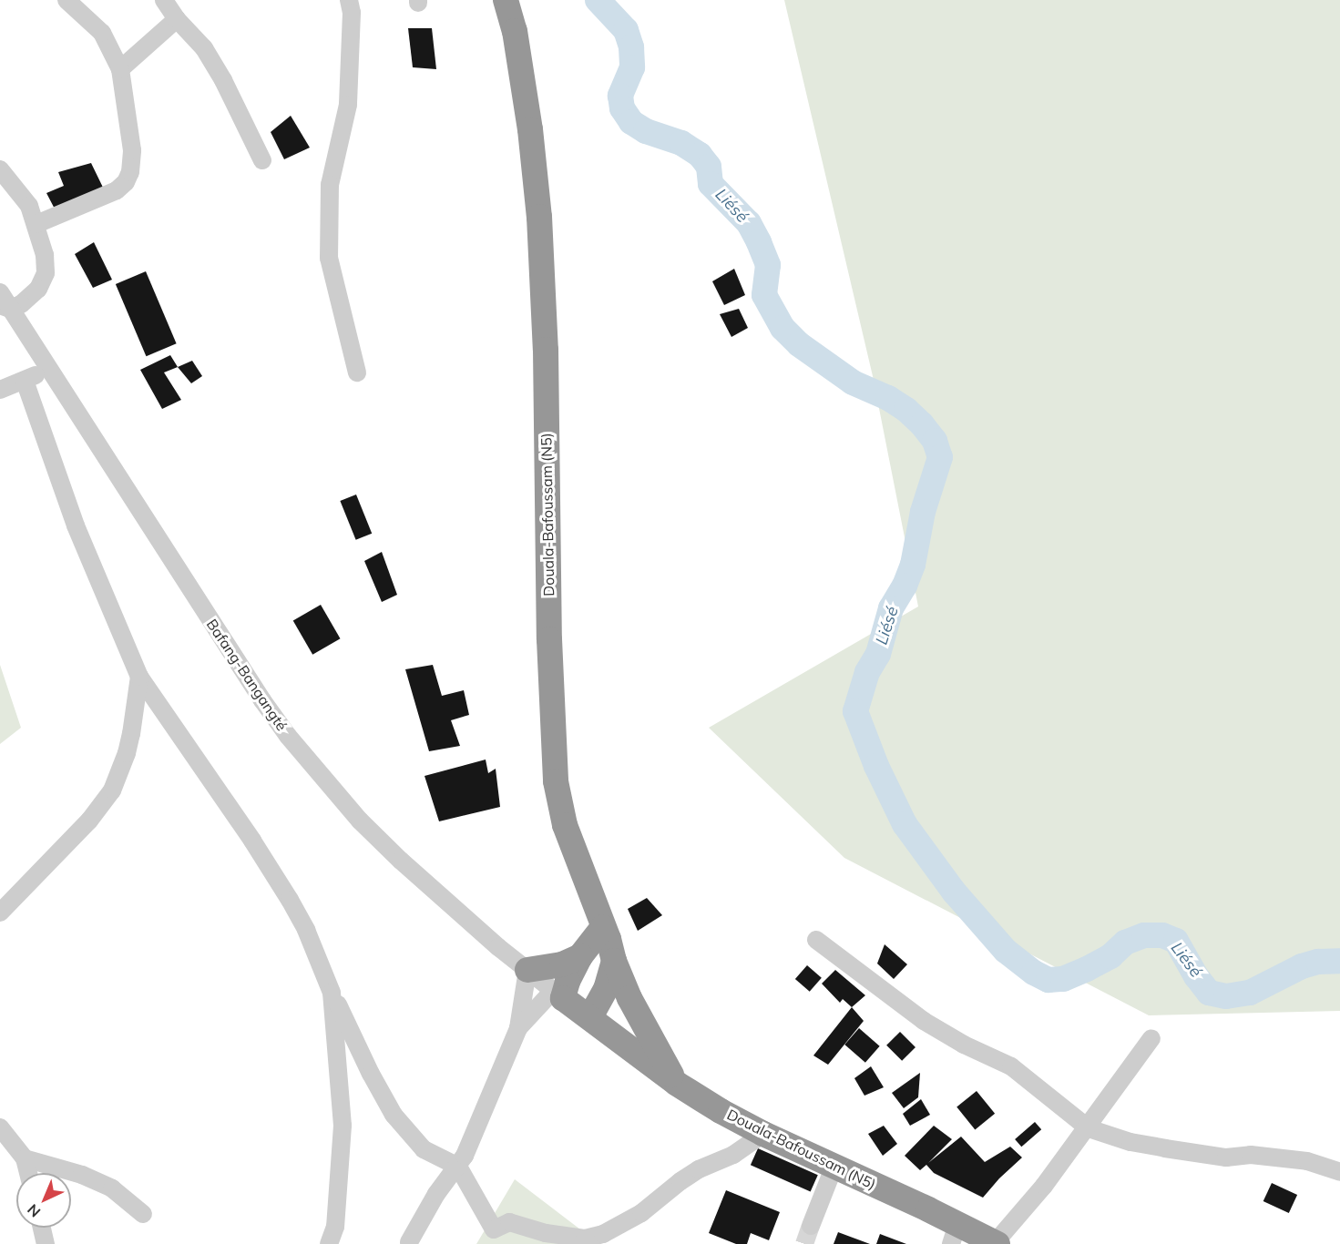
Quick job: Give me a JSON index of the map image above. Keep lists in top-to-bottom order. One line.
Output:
{"streets":{"highway":["Douala-Bafoussam (N5)"],"street":["Bafang-Bangangté"]},"crossings":[["Douala-Bafoussam (N5)","Bafang-Bangangté"]],"water":["Liésé"],"north":"bottom left"}
